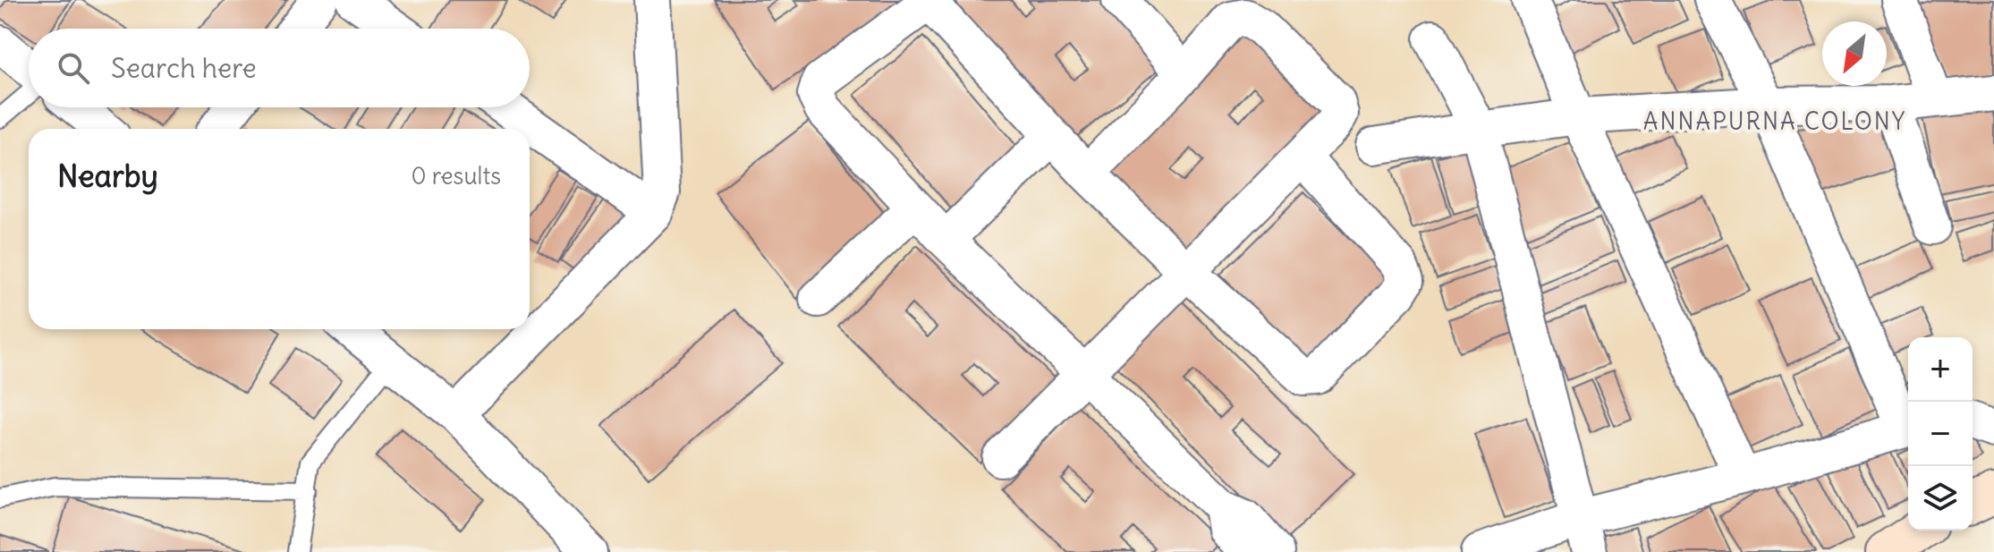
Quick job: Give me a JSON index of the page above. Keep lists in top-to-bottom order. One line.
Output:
{"districts":["ANNAPURNA COLONY"],"north":"bottom left","page":{"search":"Search here","heading":["Nearby","0 results"],"map_buttons":["+","−"]}}
